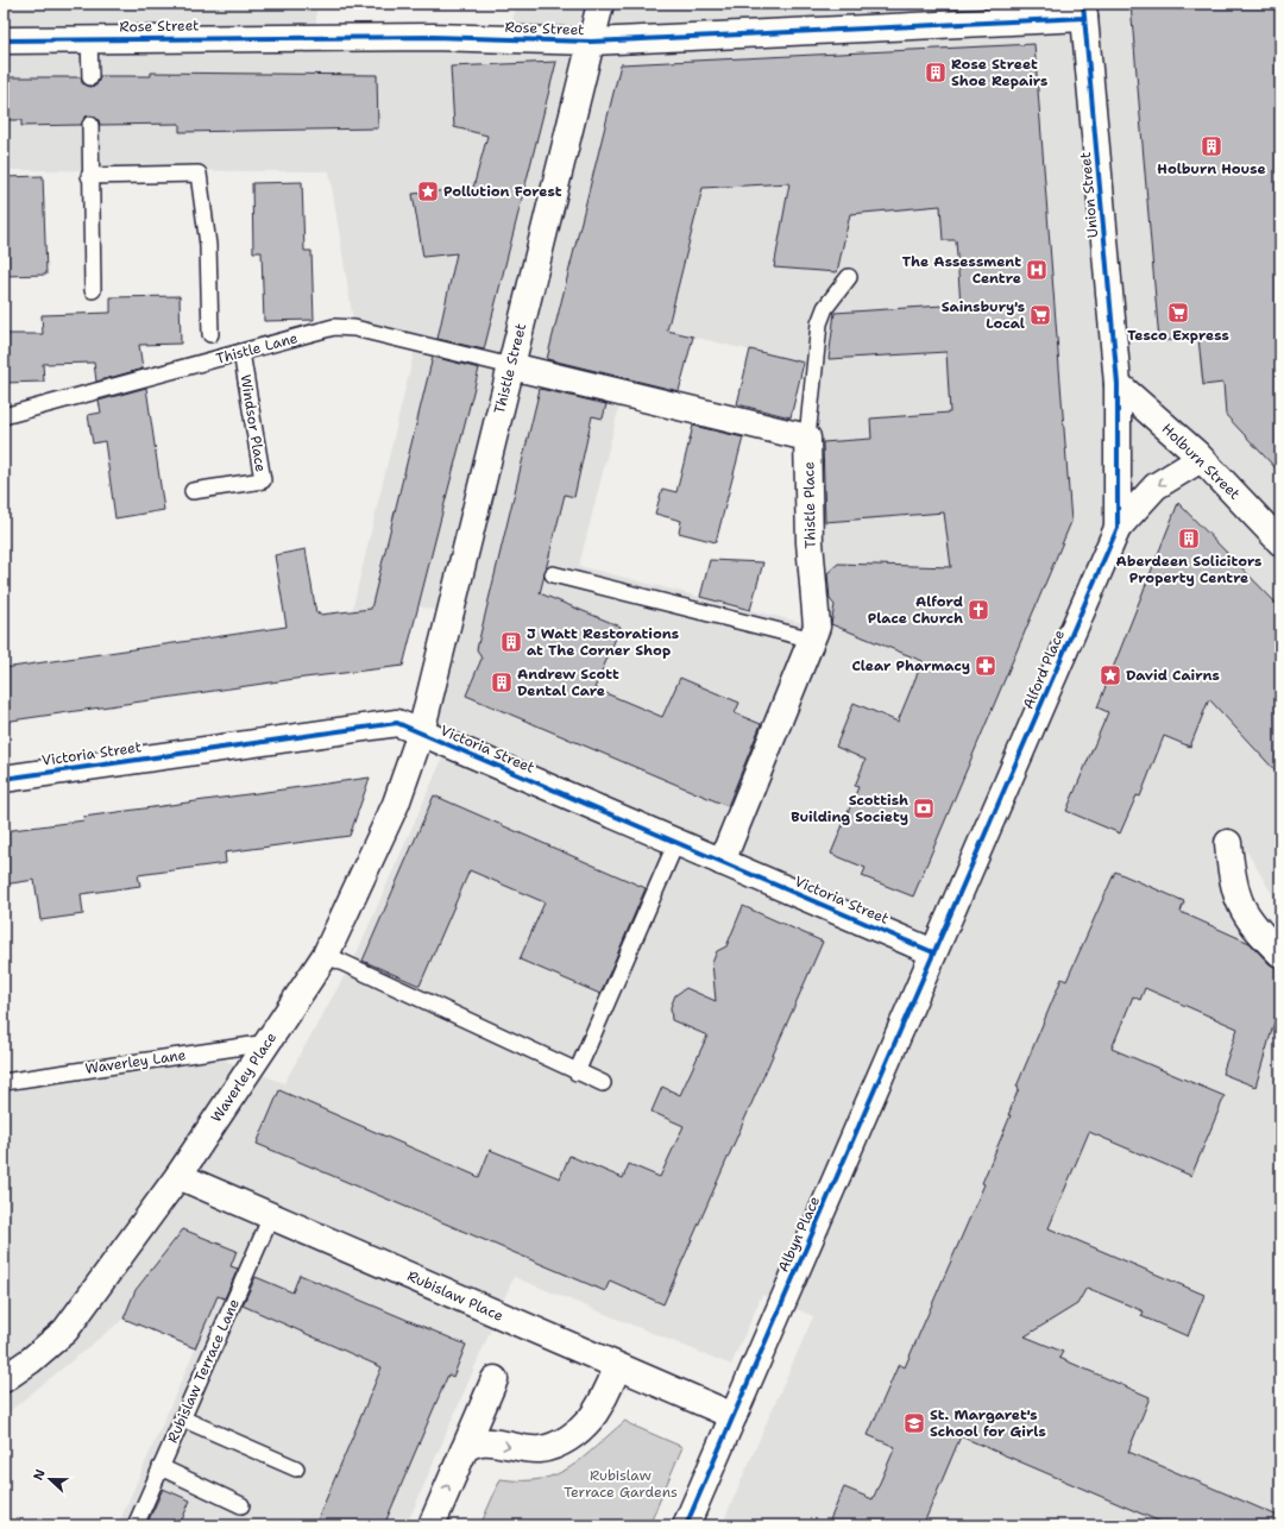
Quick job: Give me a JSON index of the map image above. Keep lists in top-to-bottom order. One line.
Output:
{"streets":{"street":["Rose Street","Union Street","Thistle Street","Holburn Street","Thistle Place","Alford Place","Victoria Street","Waverley Place","Albyn Place","Rubislaw Place"],"lane":["Thistle Lane","Windsor Place","Waverley Lane","Rubislaw Terrace Lane"]},"crossings":[["Rose Street","Union Street"],["Rose Street","Thistle Street"],["Union Street","Holburn Street"],["Union Street","Alford Place"],["Thistle Lane","Thistle Street"],["Thistle Lane","Windsor Place"],["Thistle Street","Victoria Street"],["Thistle Street","Waverley Place"],["Holburn Street","Alford Place"],["Thistle Place","Victoria Street"],["Alford Place","Victoria Street"],["Alford Place","Albyn Place"],["Victoria Street","Waverley Place"],["Victoria Street","Albyn Place"],["Waverley Lane","Waverley Place"],["Waverley Place","Rubislaw Place"],["Albyn Place","Rubislaw Place"],["Rubislaw Place","Rubislaw Terrace Lane"]],"parks":["Rubislaw Terrace Gardens"],"places":{"building":["Rose Street Shoe Repairs","Holburn House","Aberdeen Solicitors Property Centre","J Watt Restorations at The Corner Shop","Andrew Scott Dental Care"],"place":["Pollution Forest","David Cairns"],"hospital":["The Assessment Centre"],"supermarket":["Tesco Express","Sainsbury's Local"],"church":["Alford Place Church"],"pharmacy":["Clear Pharmacy"],"bank":["Scottish Building Society"],"school or university":["St. Margaret's School for Girls"]},"north":"left"}
